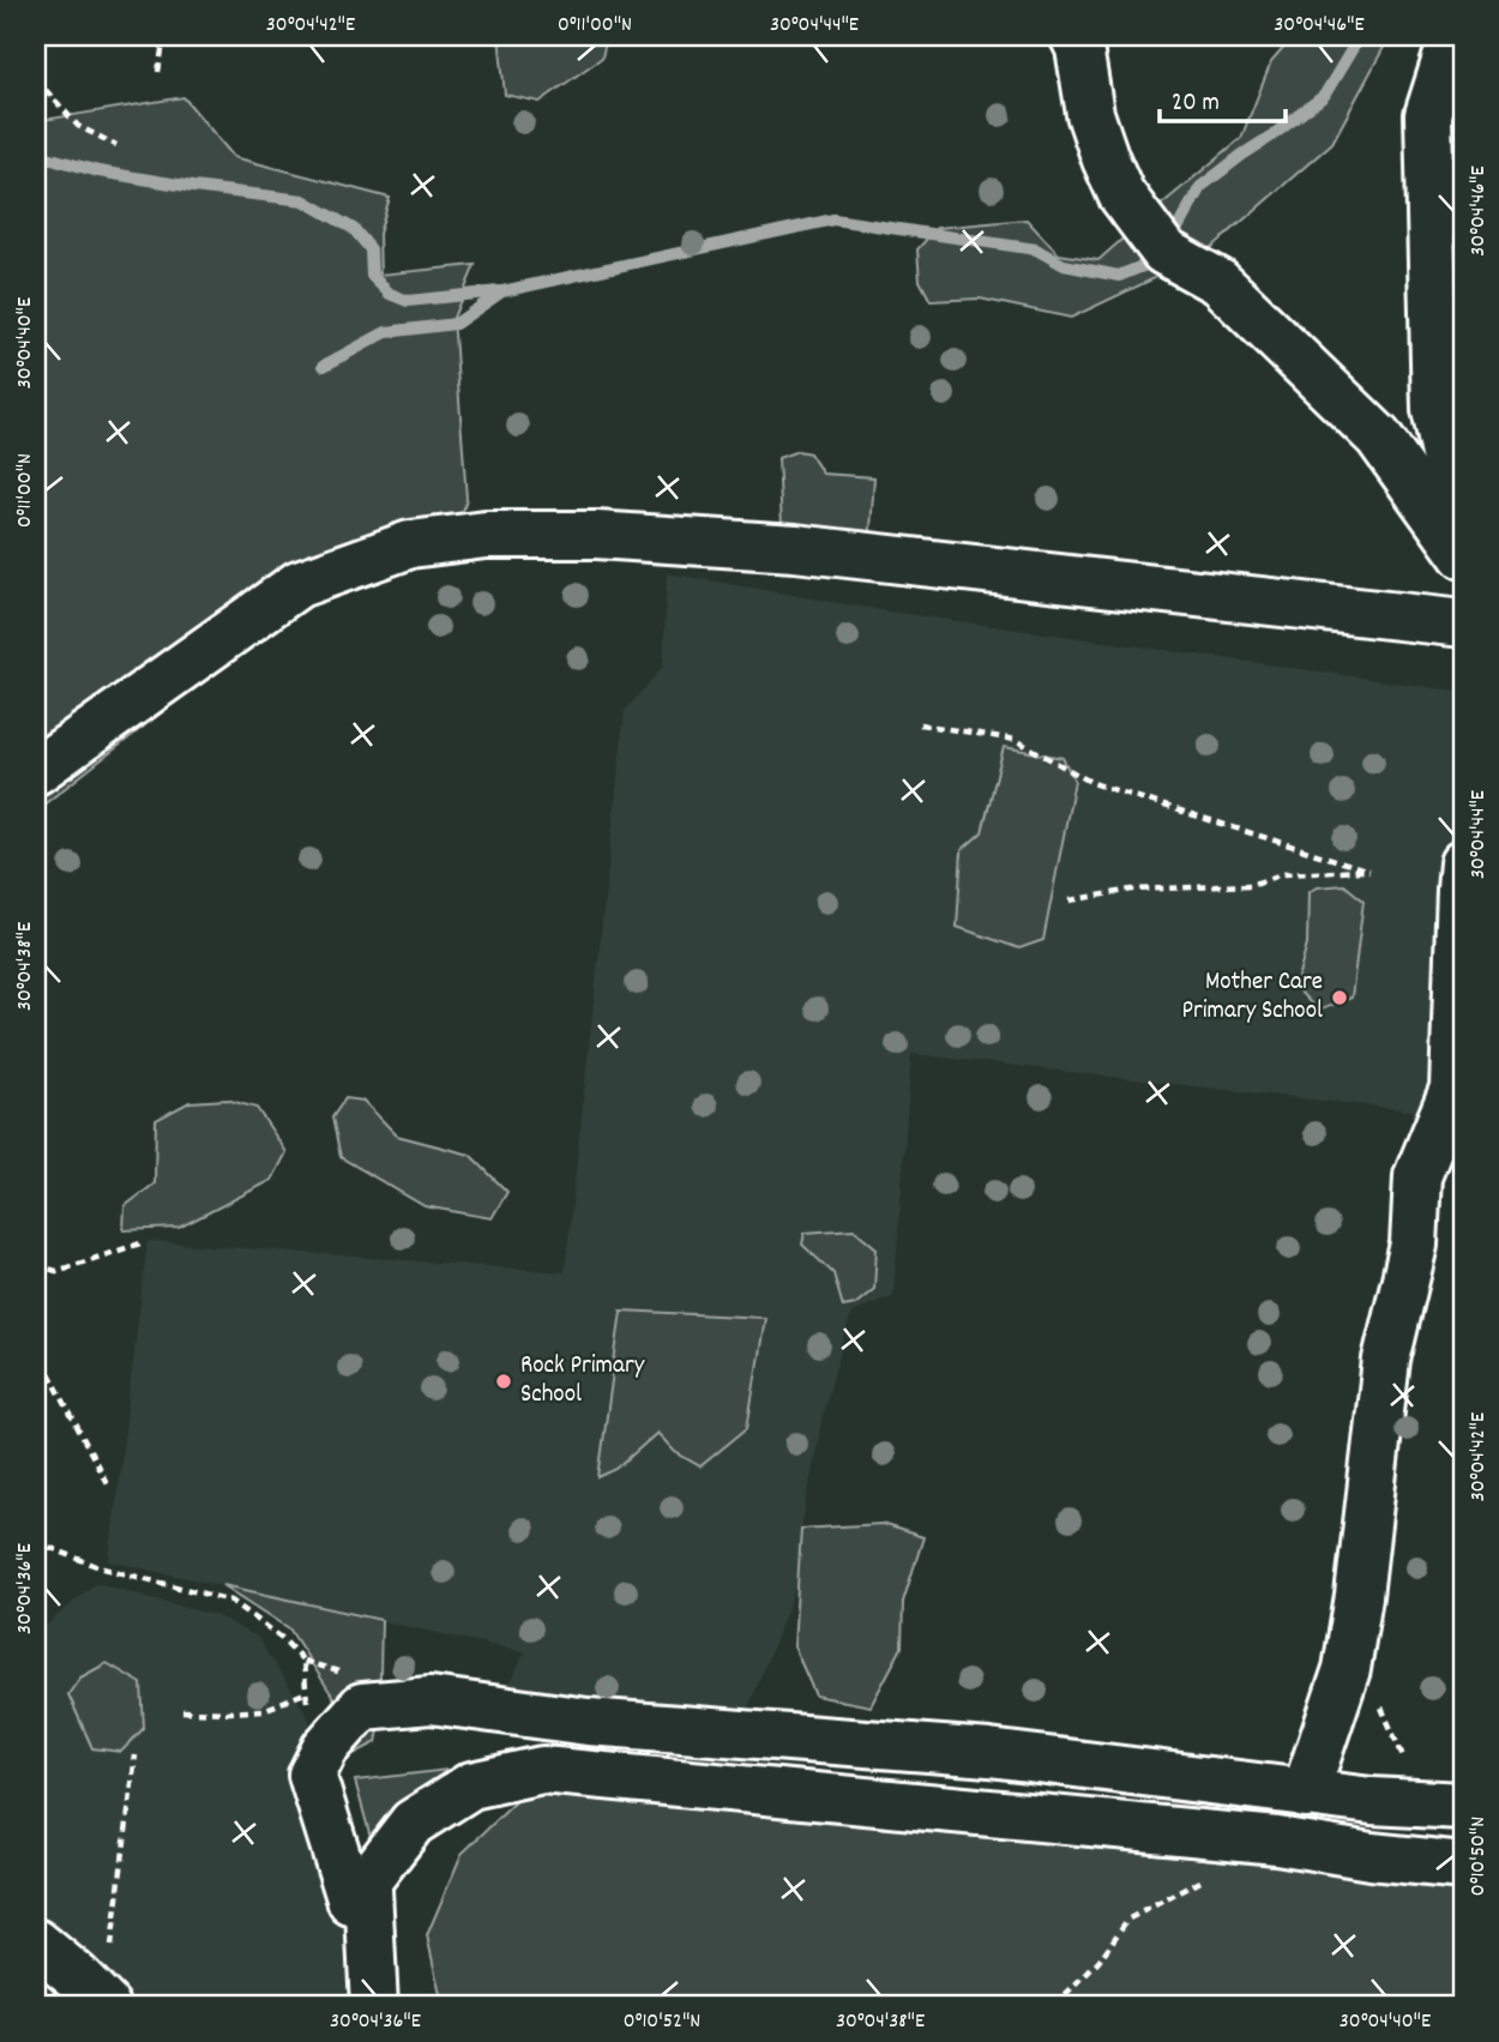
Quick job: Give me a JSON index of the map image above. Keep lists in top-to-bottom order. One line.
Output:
{"places":["Mother Care Primary School","Rock Primary School"],"scale_bar":"20 m","coordinates":["30°04'42\"E","0°11'00\"N","30°04'44\"E","30°04'46\"E","30°04'40\"E","30°04'38\"E","30°04'36\"E","0°10'50\"N","0°10'52\"N"]}
